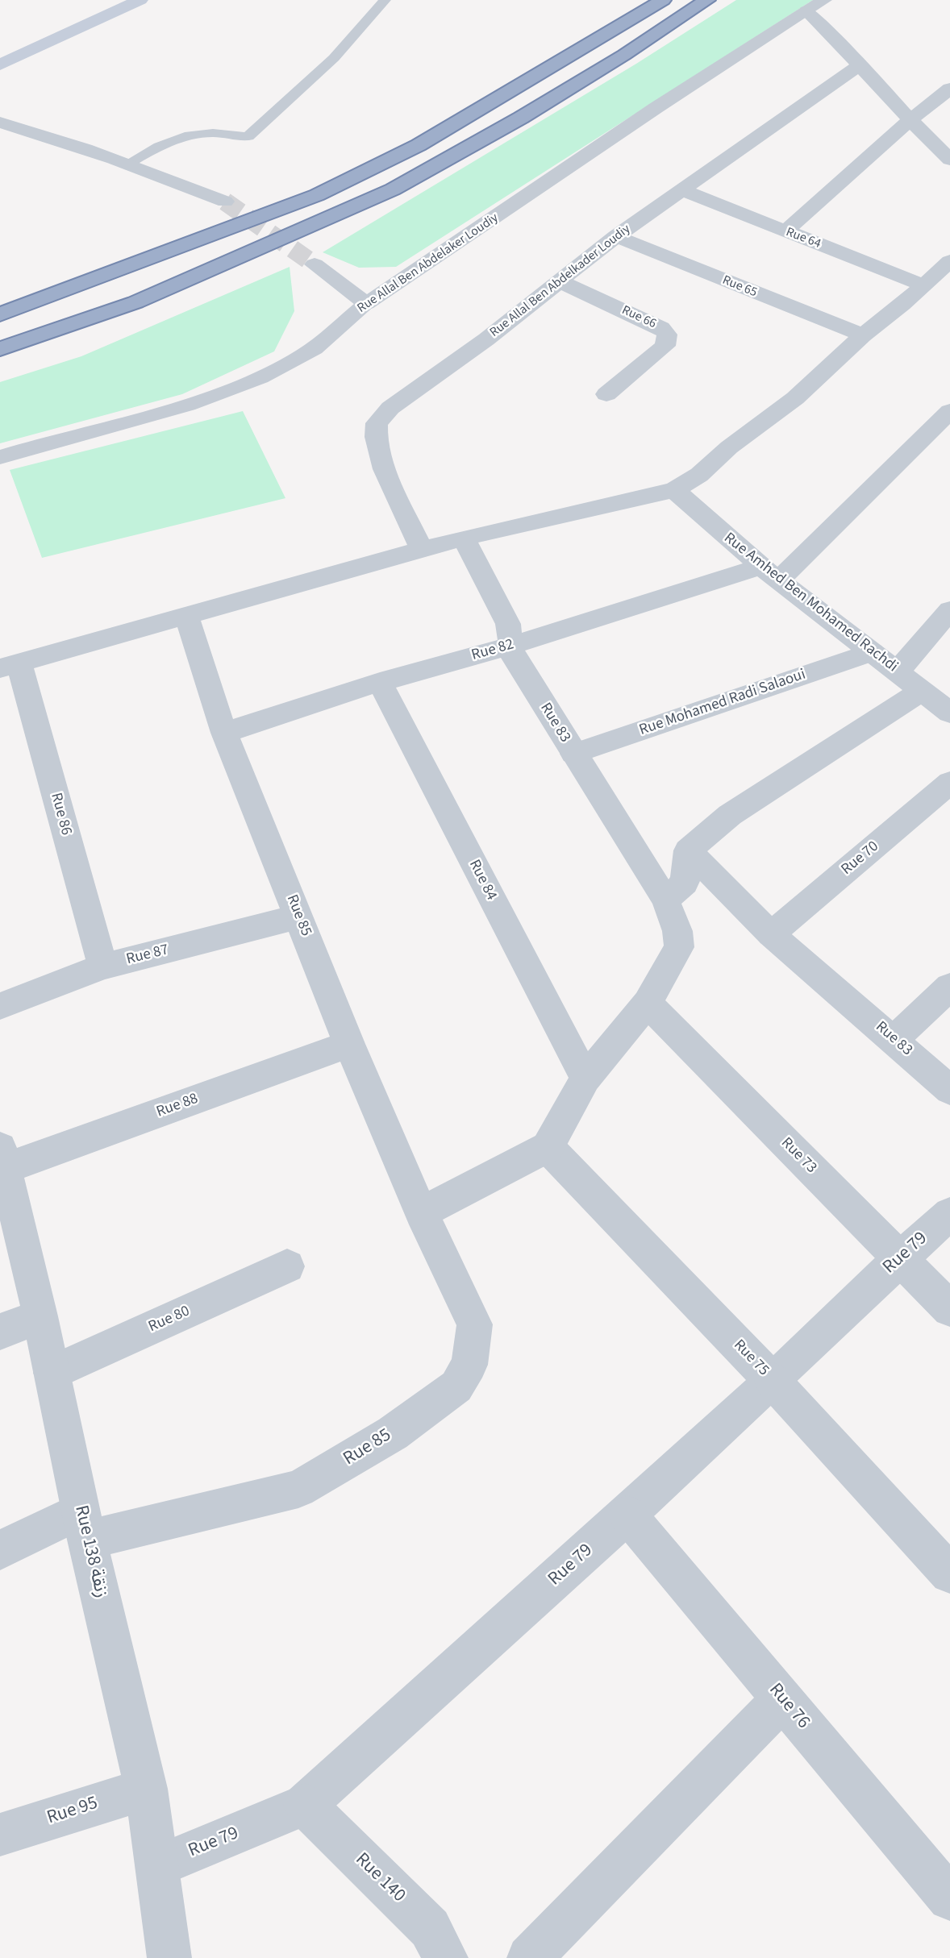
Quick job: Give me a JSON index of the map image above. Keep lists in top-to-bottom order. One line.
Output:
{"streets":{"street":["Rue 64","Rue Allal Ben Abdelaker Loudiy","Rue Allal Ben Abdelkader Loudiy","Rue 65","Rue 66","Rue Amhed Ben Mohamed Rachdi","Rue 82","Rue Mohamed Radi Salaoui","Rue 83","Rue 86","Rue 70","Rue 84","Rue 85","Rue 87","Rue 88","Rue 73","Rue 79","Rue 80","Rue 75","Rue 138 زنقة","Rue 76","Rue 95","Rue 140"]},"crossings":[["Rue 64","Rue Allal Ben Abdelkader Loudiy"],["Rue Allal Ben Abdelkader Loudiy","Rue 65"],["Rue Allal Ben Abdelkader Loudiy","Rue 66"],["Rue Amhed Ben Mohamed Rachdi","Rue 82"],["Rue Amhed Ben Mohamed Rachdi","Rue Mohamed Radi Salaoui"],["Rue 82","Rue 83"],["Rue 82","Rue 84"],["Rue 82","Rue 85"],["Rue Mohamed Radi Salaoui","Rue 83"],["Rue 83","Rue 70"],["Rue 83","Rue 84"],["Rue 83","Rue 73"],["Rue 86","Rue 87"],["Rue 85","Rue 87"],["Rue 85","Rue 88"],["Rue 85","Rue 138 زنقة"],["Rue 88","Rue 138 زنقة"],["Rue 73","Rue 79"],["Rue 79","Rue 75"],["Rue 79","Rue 138 زنقة"],["Rue 79","Rue 76"],["Rue 79","Rue 140"],["Rue 80","Rue 138 زنقة"],["Rue 138 زنقة","Rue 95"]]}
